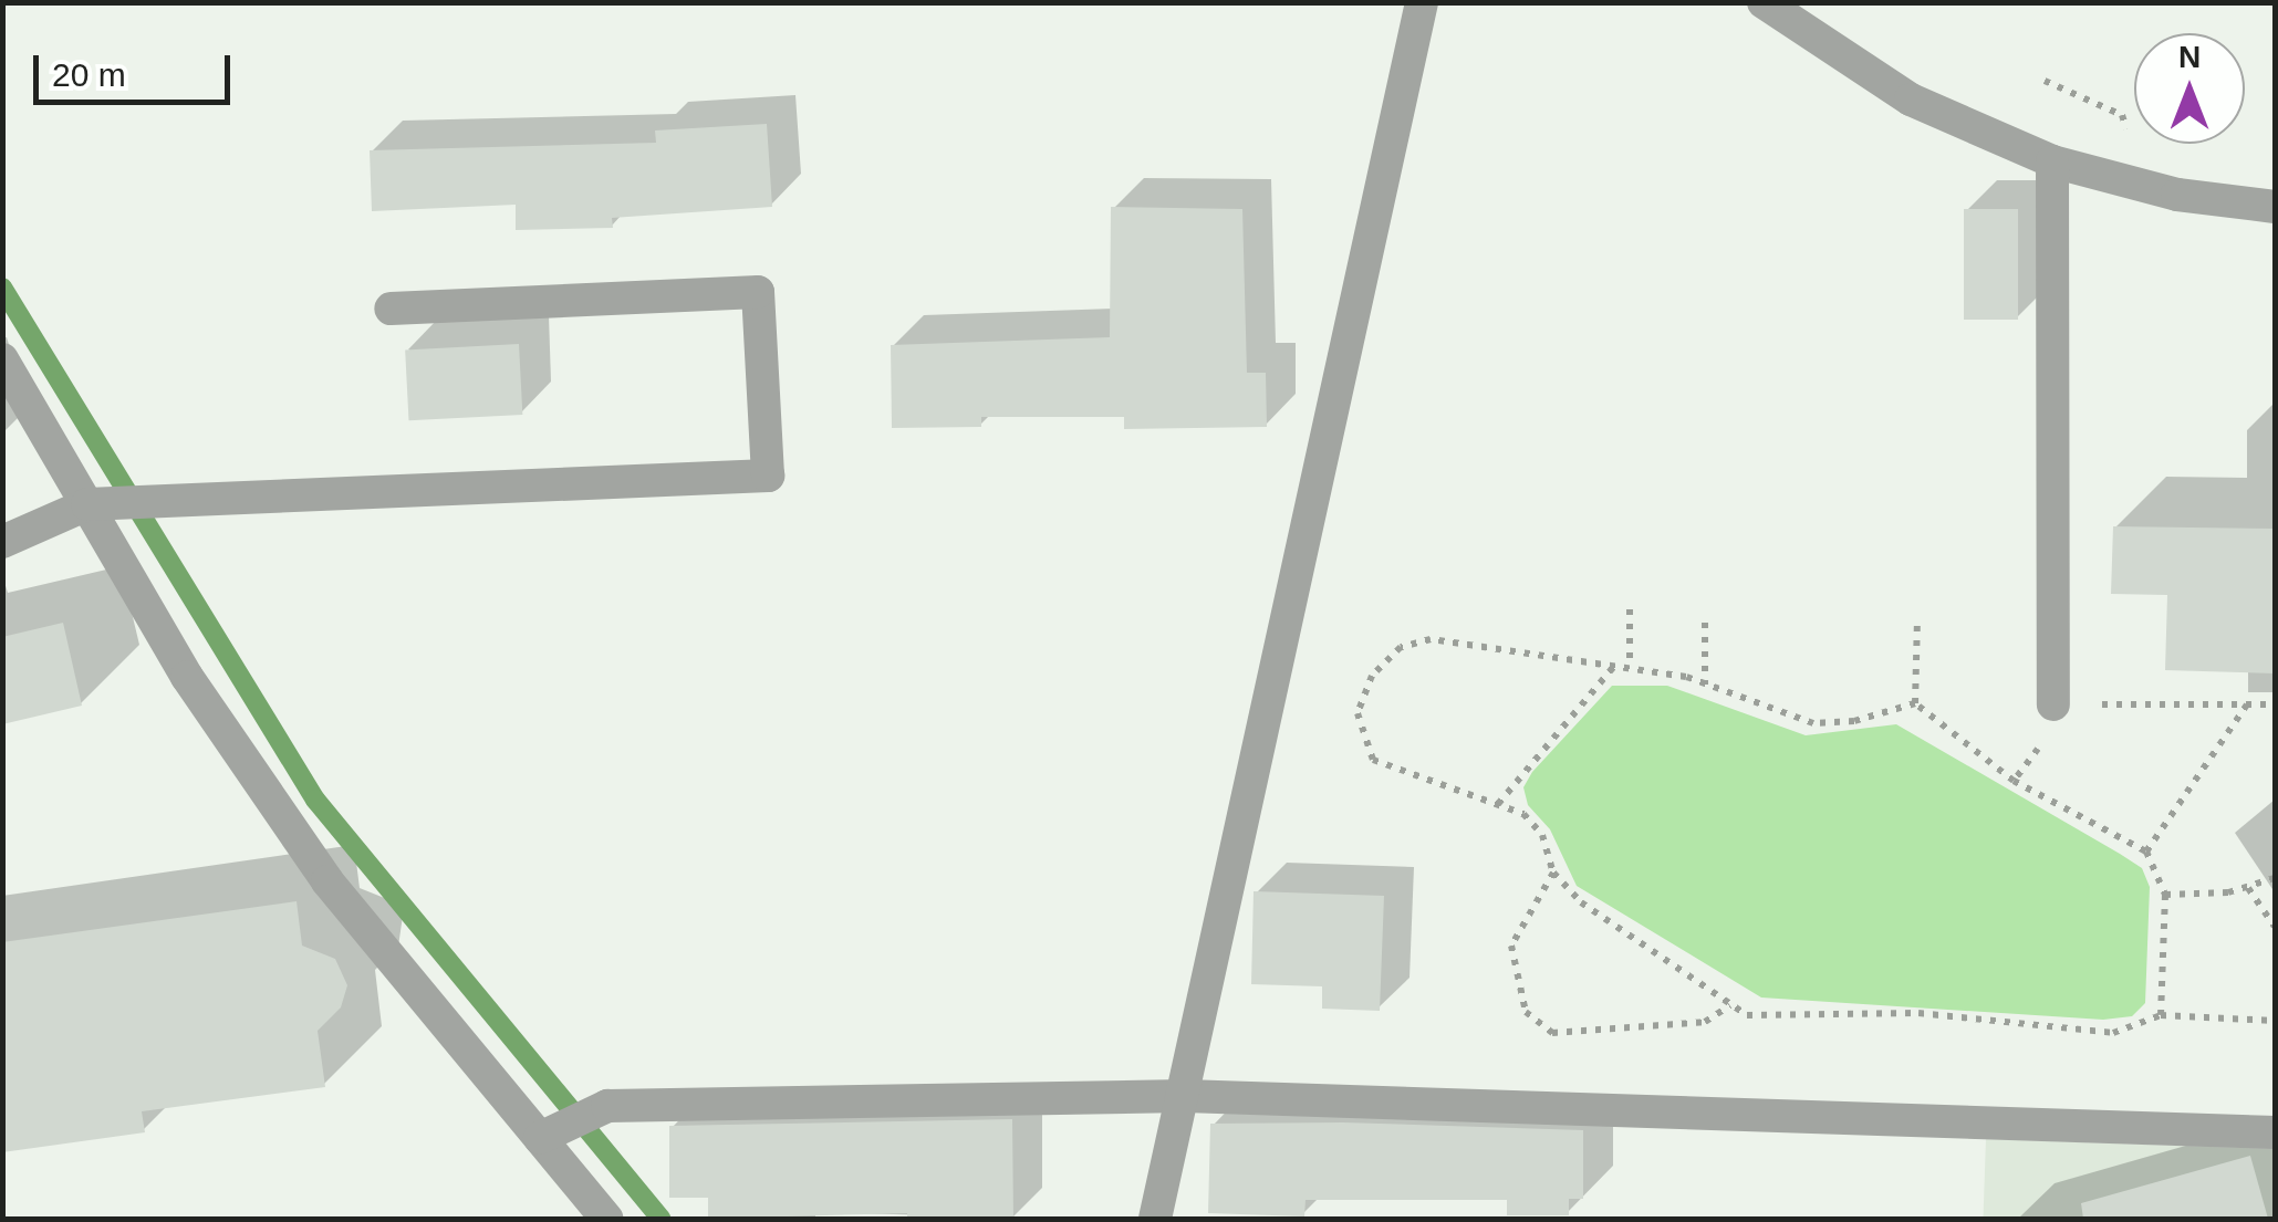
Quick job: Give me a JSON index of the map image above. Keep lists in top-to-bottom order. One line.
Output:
{"scale_bar":"20 m","north":"top"}
